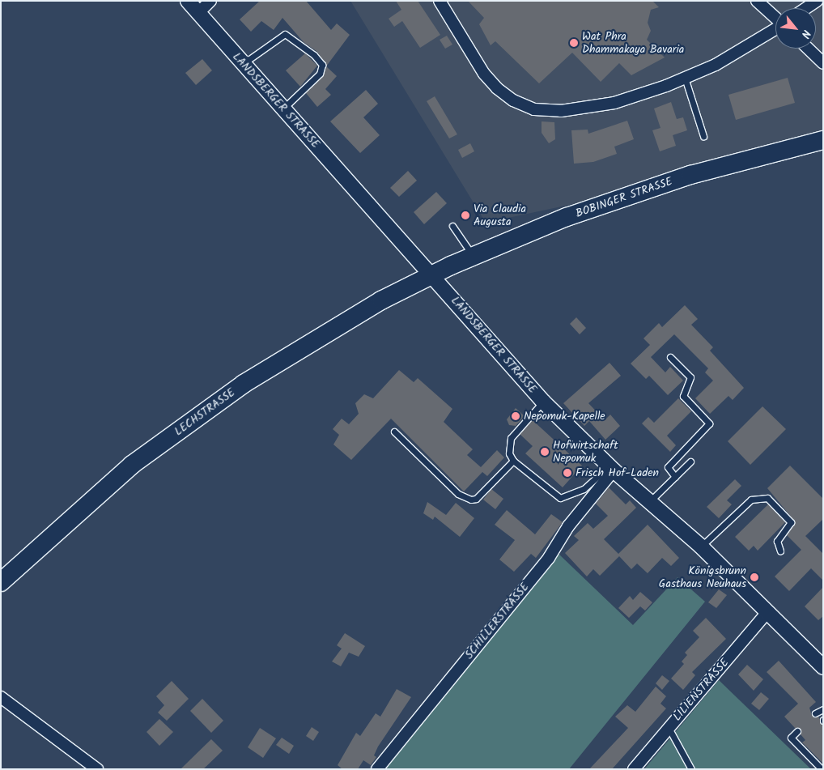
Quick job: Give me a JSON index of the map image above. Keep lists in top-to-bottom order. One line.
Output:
{"streets":{"main road":["BOBINGER STRASSE","LECHSTRASSE"],"street":["LANDSBERGER STRASSE","SCHILLERSTRASSE","LILIENSTRASSE"]},"crossings":[["LANDSBERGER STRASSE","BOBINGER STRASSE"],["LANDSBERGER STRASSE","LECHSTRASSE"],["LANDSBERGER STRASSE","SCHILLERSTRASSE"],["LANDSBERGER STRASSE","LILIENSTRASSE"],["BOBINGER STRASSE","LECHSTRASSE"]],"places":["Wat Phra Dhammakaya Bavaria","Via Claudia Augusta","Nepomuk-Kapelle","Hofwirtschaft Nepomuk","Frisch Hof-Laden","Königsbrunn Gasthaus Neuhaus"],"north":"bottom right"}
